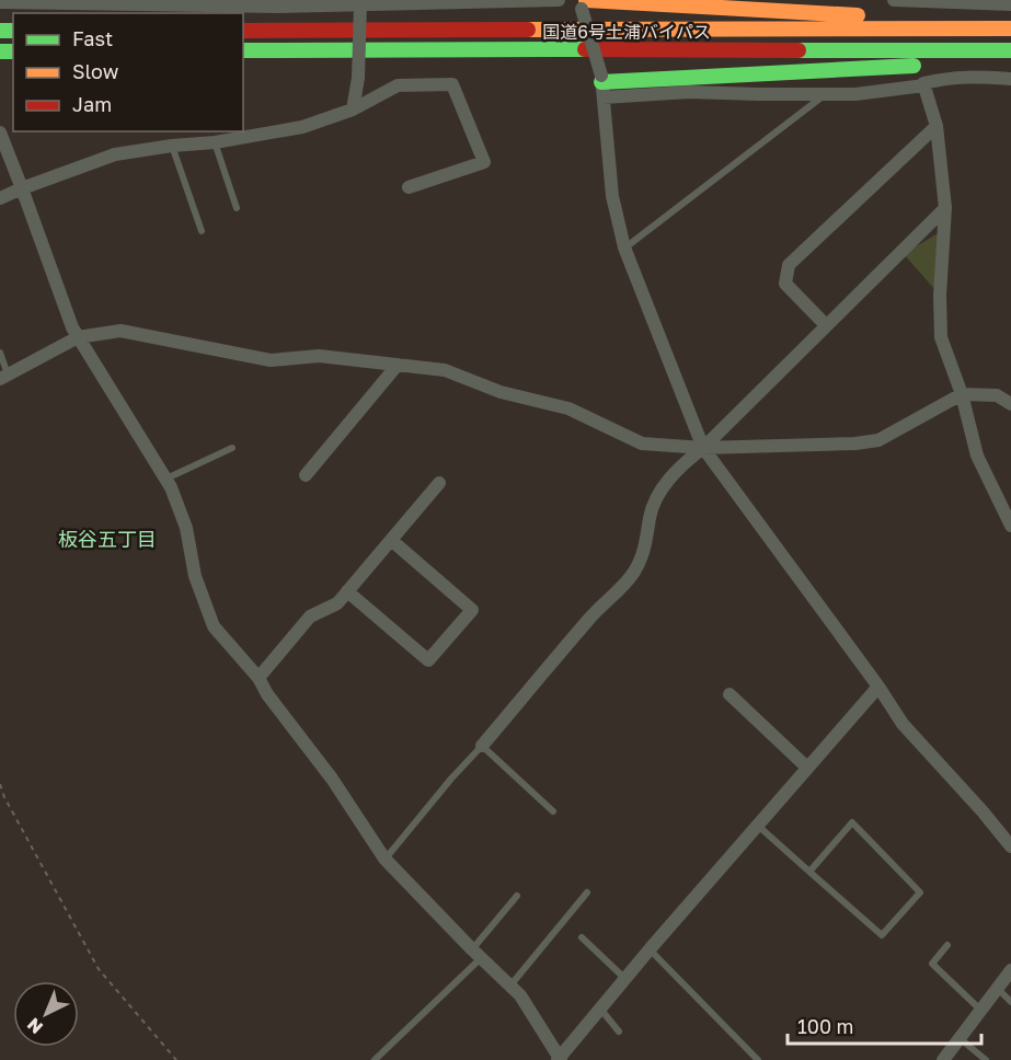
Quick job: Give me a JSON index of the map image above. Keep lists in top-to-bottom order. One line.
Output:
{"streets":{"highway":["国道6号土浦バイパス"]},"districts":["板谷五丁目"],"legend":["Fast","Slow","Jam"],"scale_bar":"100 m","north":"bottom left"}
